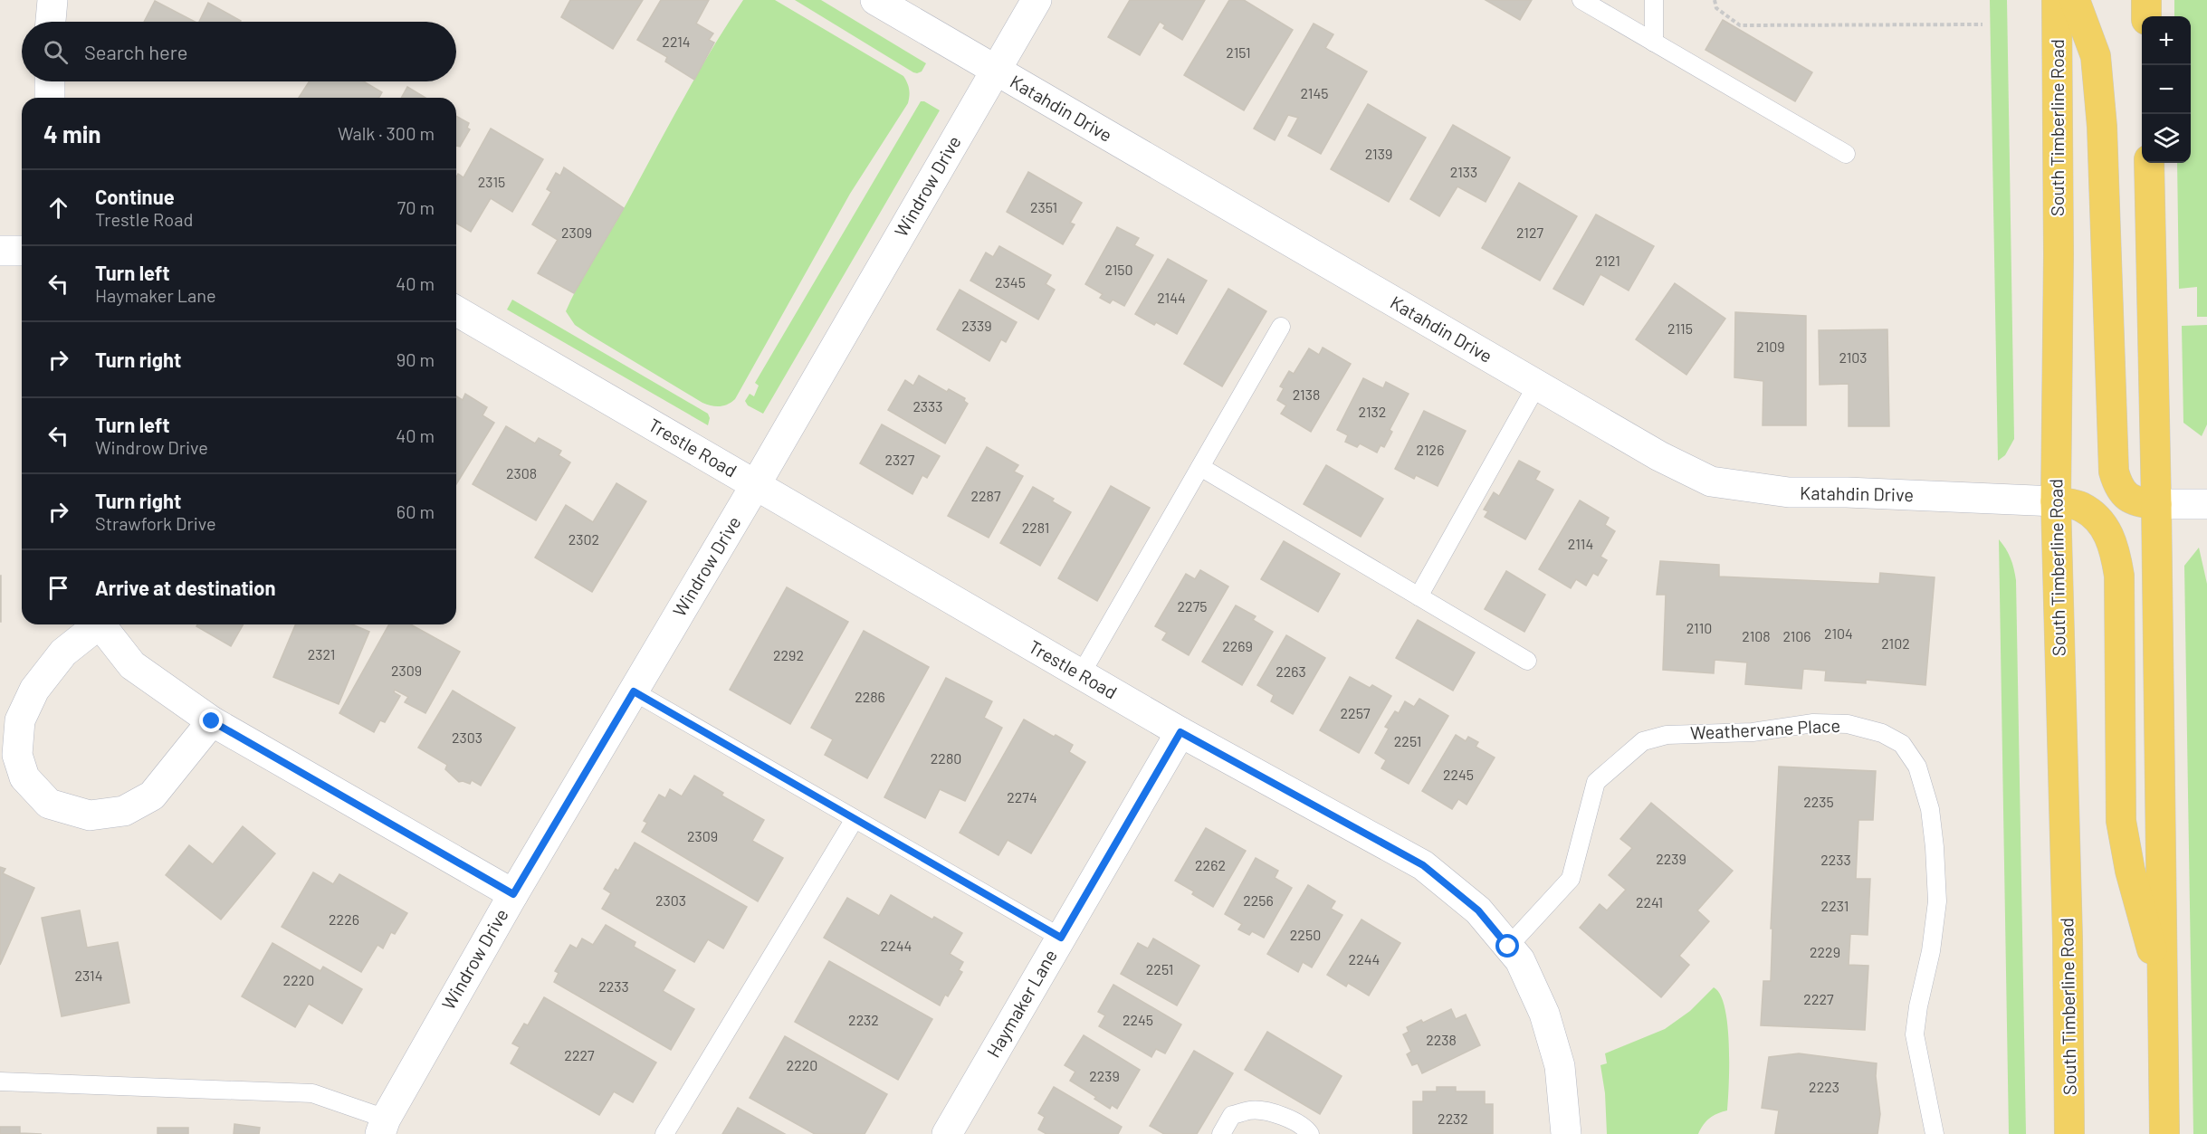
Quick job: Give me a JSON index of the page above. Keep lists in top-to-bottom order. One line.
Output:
{"streets":{"main road":["South Timberline Road"],"street":["Katahdin Drive","Windrow Drive","Trestle Road","Haymaker Lane"],"lane":["Weathervane Place"]},"crossings":[["Katahdin Drive","South Timberline Road"],["Katahdin Drive","Windrow Drive"],["Windrow Drive","Trestle Road"],["Trestle Road","Weathervane Place"],["Trestle Road","Haymaker Lane"]],"house_numbers":["2214","2151","2145","2139","2133","2315","2351","2309","2127","2121","2150","2345","2144","2339","2115","2109","2103","2138","2333","2132","2126","2327","2308","2287","2281","2302","2114","2275","2110","2104","2108","2106","2102","2269","2321","2292","2309","2263","2286","2257","2303","2251","2280","2245","2274","2235","2309","2239","2233","2262","2303","2256","2241","2231","2226","2250","2244","2229","2244","2251","2314","2220","2233","2227","2232","2245","2238","2227","2220","2239","2223","2232"],"page":{"map_buttons":["+","−"],"search":"Search here","heading":["4 min","Walk · 300 m"],"list":[["Continue","Trestle Road","70 m"],["Turn left","Haymaker Lane","40 m"],["Turn right","90 m"],["Turn left","Windrow Drive","40 m"],["Turn right","Strawfork Drive","60 m"],"Arrive at destination"]}}
